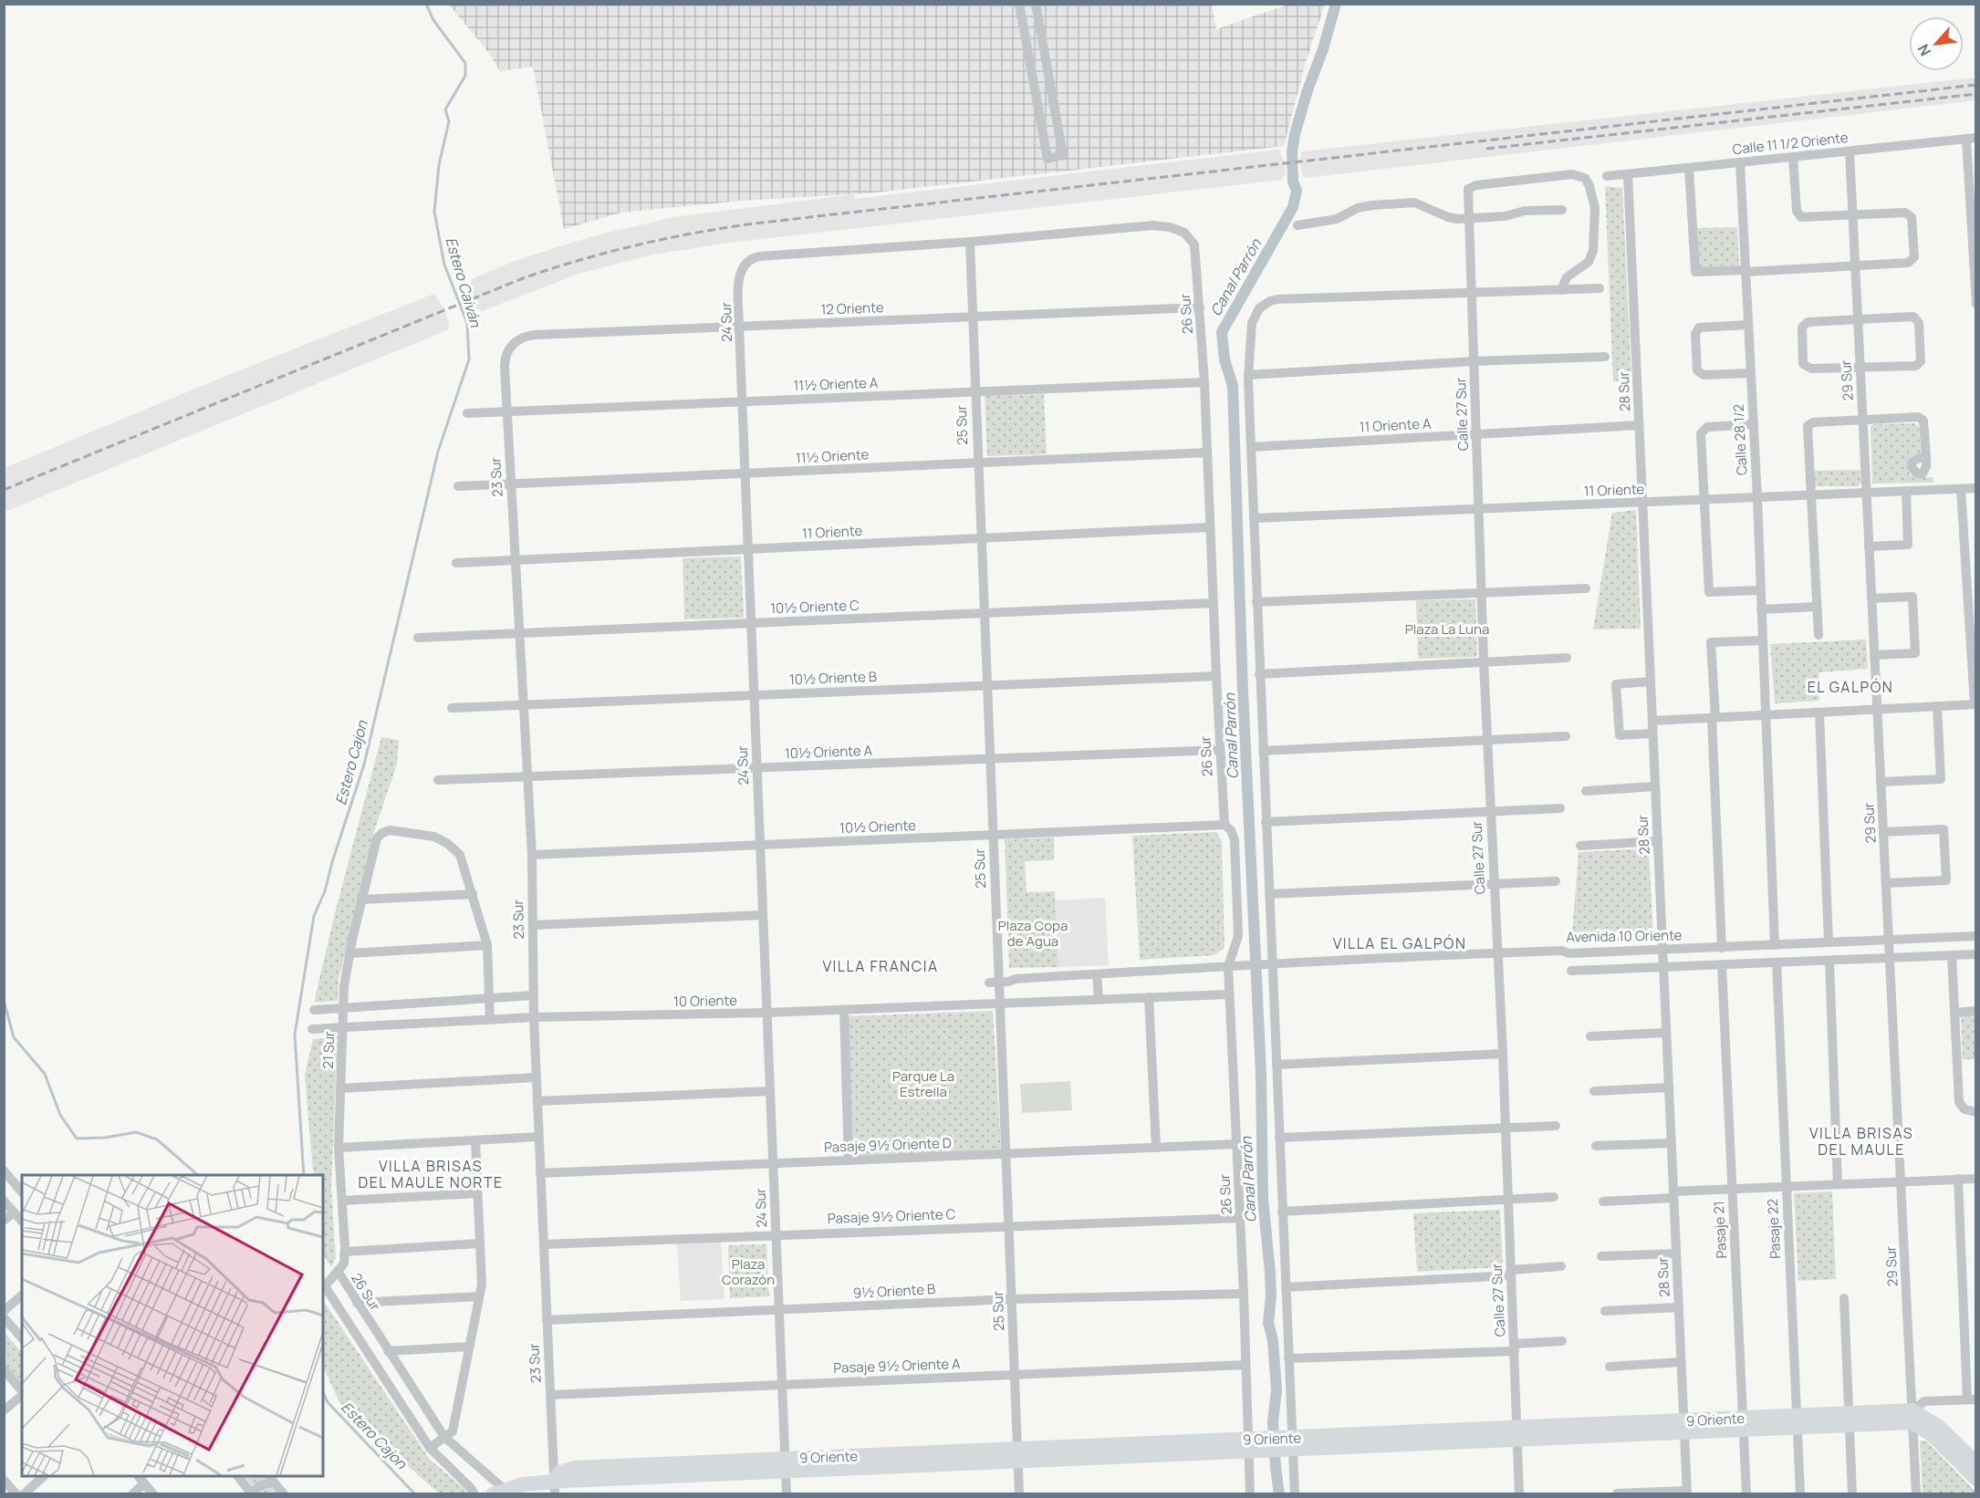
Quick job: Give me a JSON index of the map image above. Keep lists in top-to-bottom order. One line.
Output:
{"streets":{"street":["Calle 11 1/2 Oriente","12 Oriente","26 Sur","24 Sur","29 Sur","11½ Oriente A","28 Sur","Calle 27 Sur","25 Sur","11 Oriente A","Calle 28 1/2","11½ Oriente","23 Sur","11 Oriente","10½ Oriente C","10½ Oriente B","10½ Oriente A","10½ Oriente","Avenida 10 Oriente","10 Oriente","21 Sur","Pasaje 9½ Oriente D","Pasaje 9½ Oriente C","Pasaje 22","Pasaje 21","9½ Oriente B","Pasaje 9½ Oriente A","9 Oriente"]},"crossings":[["Calle 11 1/2 Oriente","29 Sur"],["Calle 11 1/2 Oriente","28 Sur"],["Calle 11 1/2 Oriente","Calle 28 1/2"],["12 Oriente","26 Sur"],["12 Oriente","24 Sur"],["12 Oriente","25 Sur"],["12 Oriente","23 Sur"],["26 Sur","24 Sur"],["26 Sur","11½ Oriente A"],["26 Sur","25 Sur"],["26 Sur","11½ Oriente"],["26 Sur","11 Oriente"],["26 Sur","10½ Oriente C"],["26 Sur","10½ Oriente B"],["26 Sur","10½ Oriente A"],["26 Sur","10½ Oriente"],["26 Sur","10 Oriente"],["26 Sur","21 Sur"],["26 Sur","Pasaje 9½ Oriente D"],["26 Sur","Pasaje 9½ Oriente C"],["26 Sur","9½ Oriente B"],["26 Sur","Pasaje 9½ Oriente A"],["26 Sur","9 Oriente"],["24 Sur","11½ Oriente A"],["24 Sur","25 Sur"],["24 Sur","11½ Oriente"],["24 Sur","11 Oriente"],["24 Sur","10½ Oriente C"],["24 Sur","10½ Oriente B"],["24 Sur","10½ Oriente A"],["24 Sur","10½ Oriente"],["24 Sur","10 Oriente"],["24 Sur","Pasaje 9½ Oriente D"],["24 Sur","Pasaje 9½ Oriente C"],["24 Sur","9½ Oriente B"],["24 Sur","Pasaje 9½ Oriente A"],["24 Sur","9 Oriente"],["29 Sur","11 Oriente"],["29 Sur","Avenida 10 Oriente"],["29 Sur","9 Oriente"],["11½ Oriente A","25 Sur"],["11½ Oriente A","23 Sur"],["28 Sur","11 Oriente A"],["28 Sur","11 Oriente"],["28 Sur","Avenida 10 Oriente"],["28 Sur","9 Oriente"],["Calle 27 Sur","11 Oriente A"],["Calle 27 Sur","11 Oriente"],["Calle 27 Sur","Avenida 10 Oriente"],["Calle 27 Sur","9 Oriente"],["25 Sur","11½ Oriente"],["25 Sur","11 Oriente"],["25 Sur","10½ Oriente C"],["25 Sur","10½ Oriente B"],["25 Sur","10½ Oriente A"],["25 Sur","10½ Oriente"],["25 Sur","10 Oriente"],["25 Sur","Pasaje 9½ Oriente D"],["25 Sur","Pasaje 9½ Oriente C"],["25 Sur","9½ Oriente B"],["25 Sur","Pasaje 9½ Oriente A"],["25 Sur","9 Oriente"],["Calle 28 1/2","11 Oriente"],["11½ Oriente","23 Sur"],["23 Sur","11 Oriente"],["23 Sur","10½ Oriente C"],["23 Sur","10½ Oriente B"],["23 Sur","10½ Oriente A"],["23 Sur","10½ Oriente"],["23 Sur","10 Oriente"],["23 Sur","Pasaje 9½ Oriente D"],["23 Sur","Pasaje 9½ Oriente C"],["23 Sur","9½ Oriente B"],["23 Sur","Pasaje 9½ Oriente A"],["23 Sur","9 Oriente"],["10 Oriente","21 Sur"],["Pasaje 22","9 Oriente"],["Pasaje 21","9 Oriente"]],"districts":["EL GALPÓN","VILLA EL GALPÓN","VILLA FRANCIA","VILLA BRISAS DEL MAULE","VILLA BRISAS DEL MAULE NORTE"],"water":["Canal Parrón","Estero Caiván","Estero Cajon"],"parks":["Plaza La Luna","Plaza Copa de Agua","Parque La Estrella","Plaza Corazón"],"north":"bottom left"}
